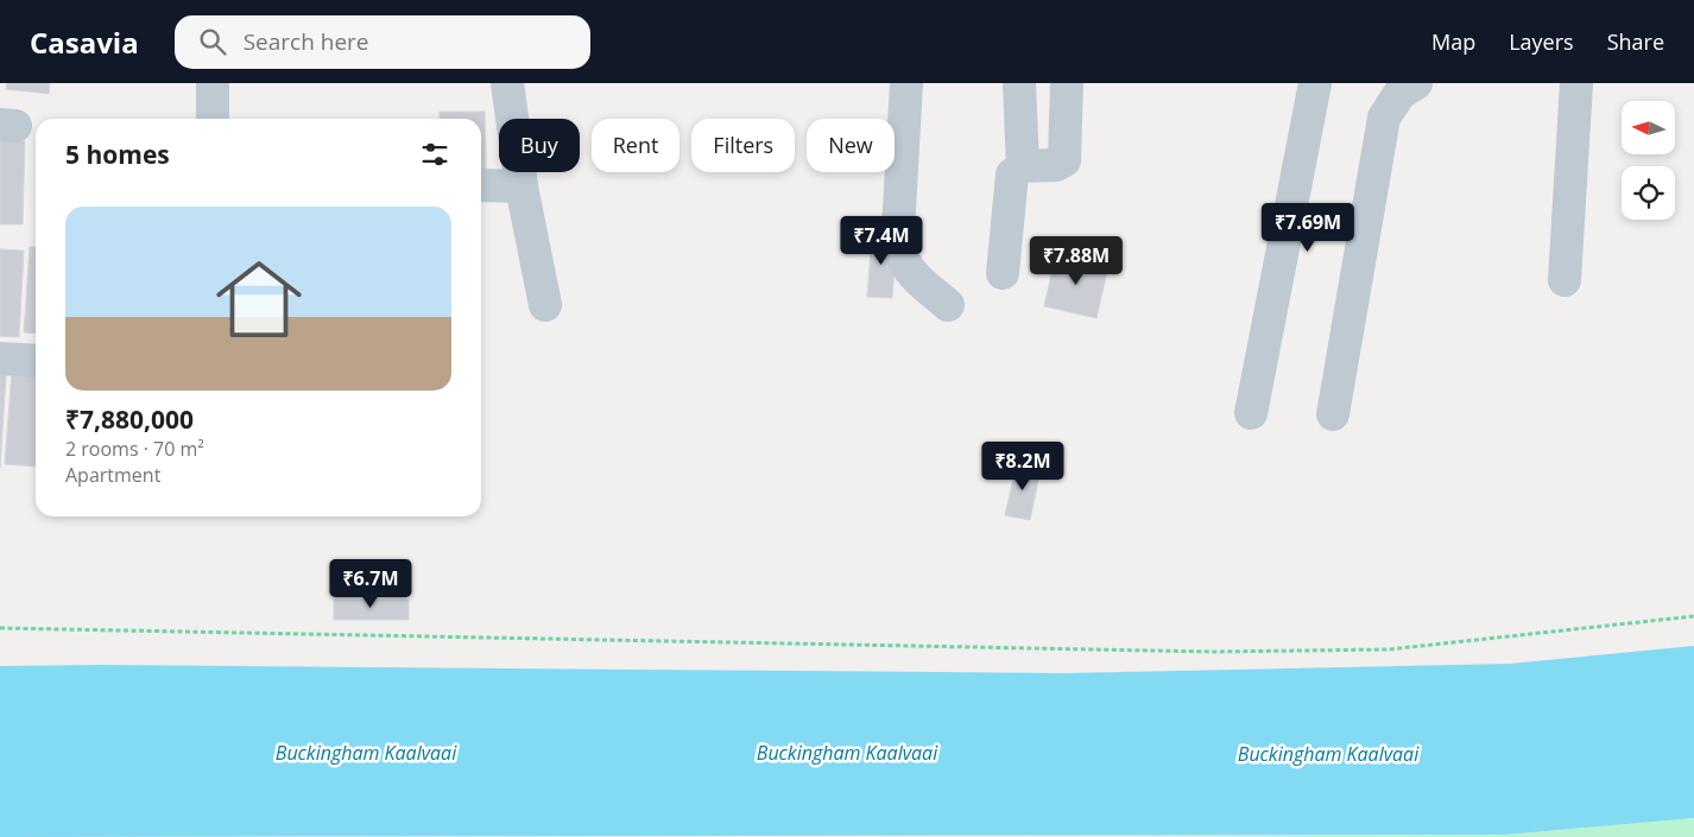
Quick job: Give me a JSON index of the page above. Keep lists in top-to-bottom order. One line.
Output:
{"water":["Buckingham Kaalvaai"],"north":"left","page":{"header":"Casavia","search":"Search here","nav":["Map","Layers","Share"],"chip":["Buy","Rent","Filters","New"],"heading":"5 homes","list":[{"name":"₹7,880,000","note":"2 rooms · 70 m² · Apartment"}],"price":["₹7.69M","₹7.4M","₹7.88M","₹8.2M","₹6.7M"]}}
